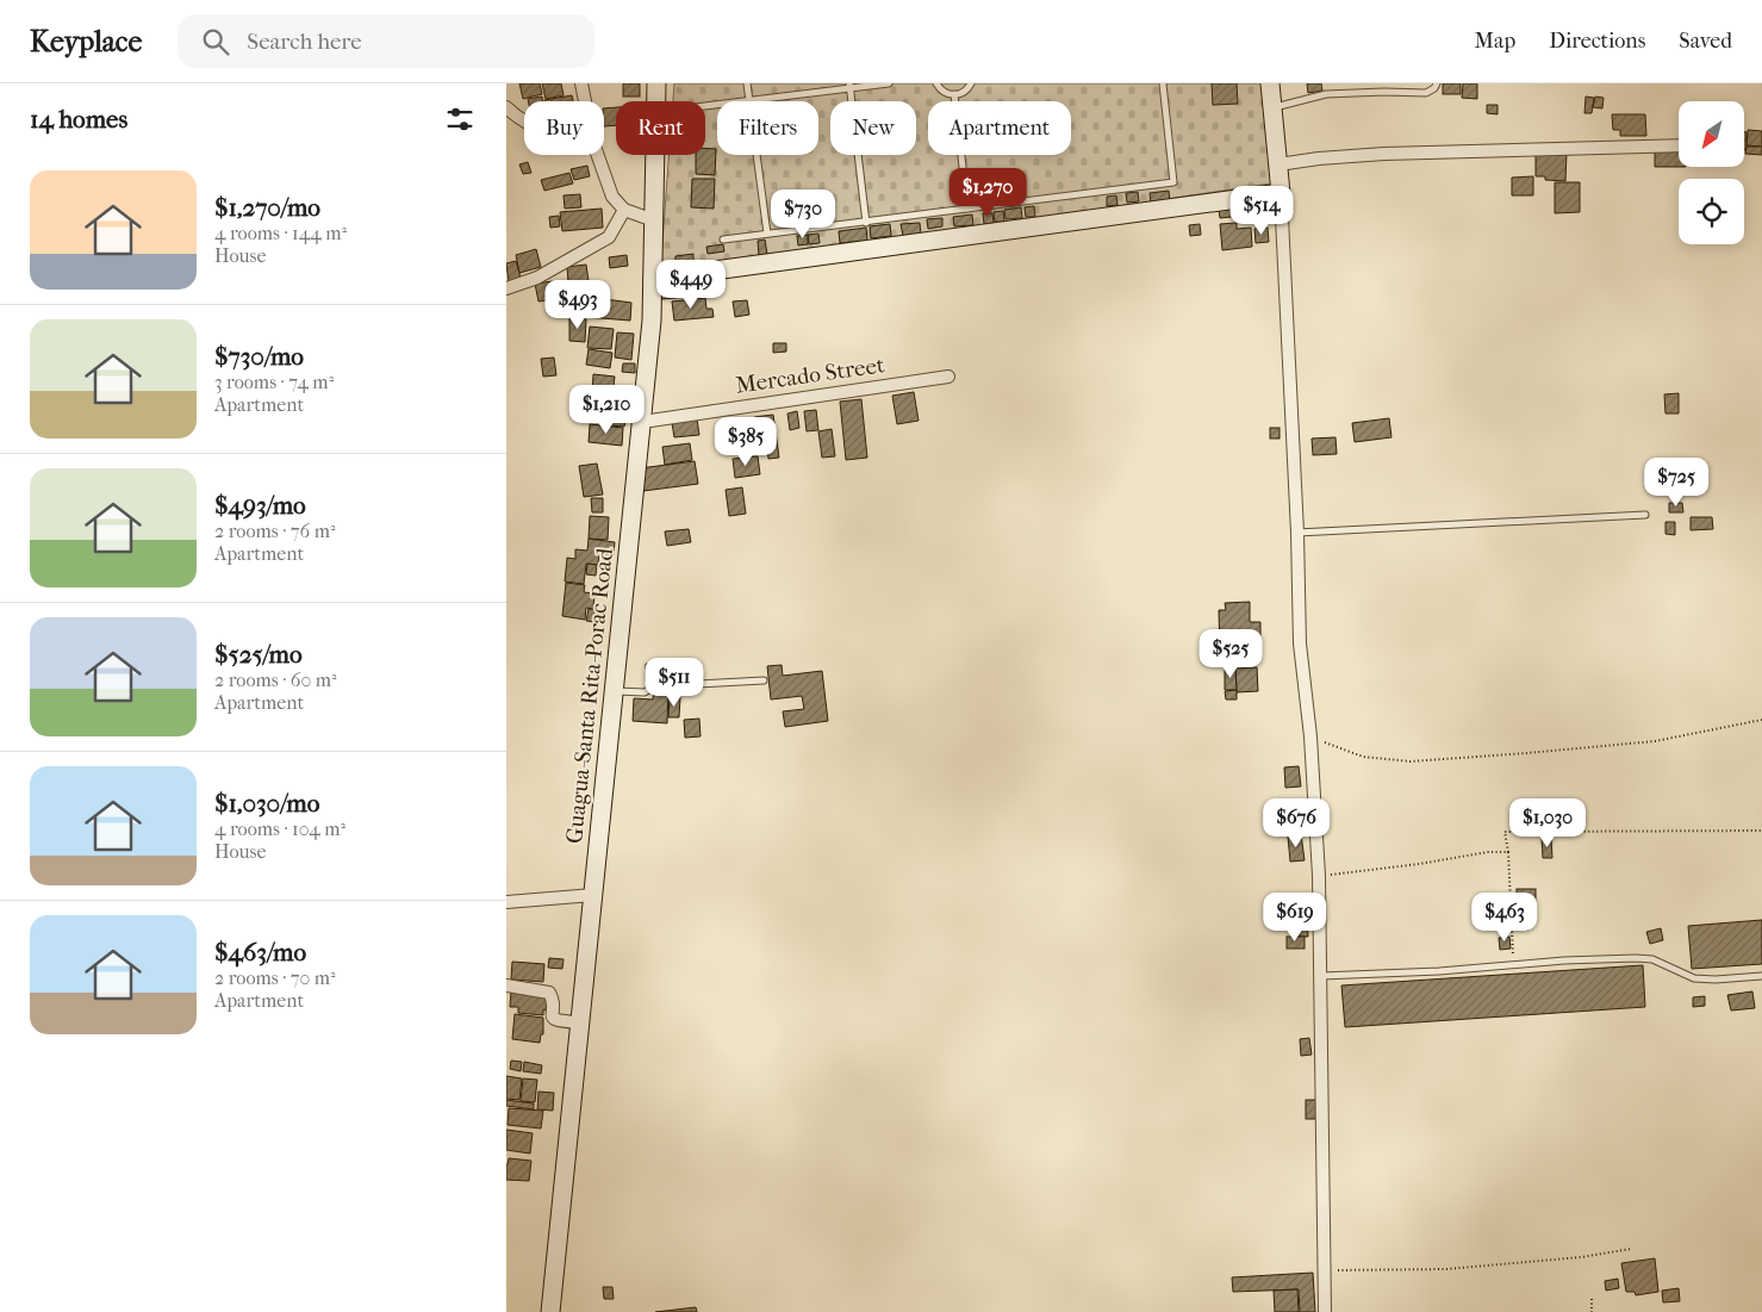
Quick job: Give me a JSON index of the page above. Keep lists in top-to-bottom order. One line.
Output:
{"streets":{"main road":["Guagua-Santa Rita-Porac Road"],"street":["Mercado Street"]},"crossings":[["Mercado Street","Guagua-Santa Rita-Porac Road"]],"north":"bottom left","page":{"header":"Keyplace","search":"Search here","nav":["Map","Directions","Saved"],"heading":"14 homes","chip":["Buy","Rent","Filters","New","Apartment"],"list":[{"name":"$1,270/mo","note":"4 rooms · 144 m² · House"},{"name":"$730/mo","note":"3 rooms · 74 m² · Apartment"},{"name":"$493/mo","note":"2 rooms · 76 m² · Apartment"},{"name":"$525/mo","note":"2 rooms · 60 m² · Apartment"},{"name":"$1,030/mo","note":"4 rooms · 104 m² · House"},{"name":"$463/mo","note":"2 rooms · 70 m² · Apartment"}],"price":["$1,270","$514","$730","$449","$493","$1,210","$385","$725","$525","$511","$676","$1,030","$619","$463"]}}
